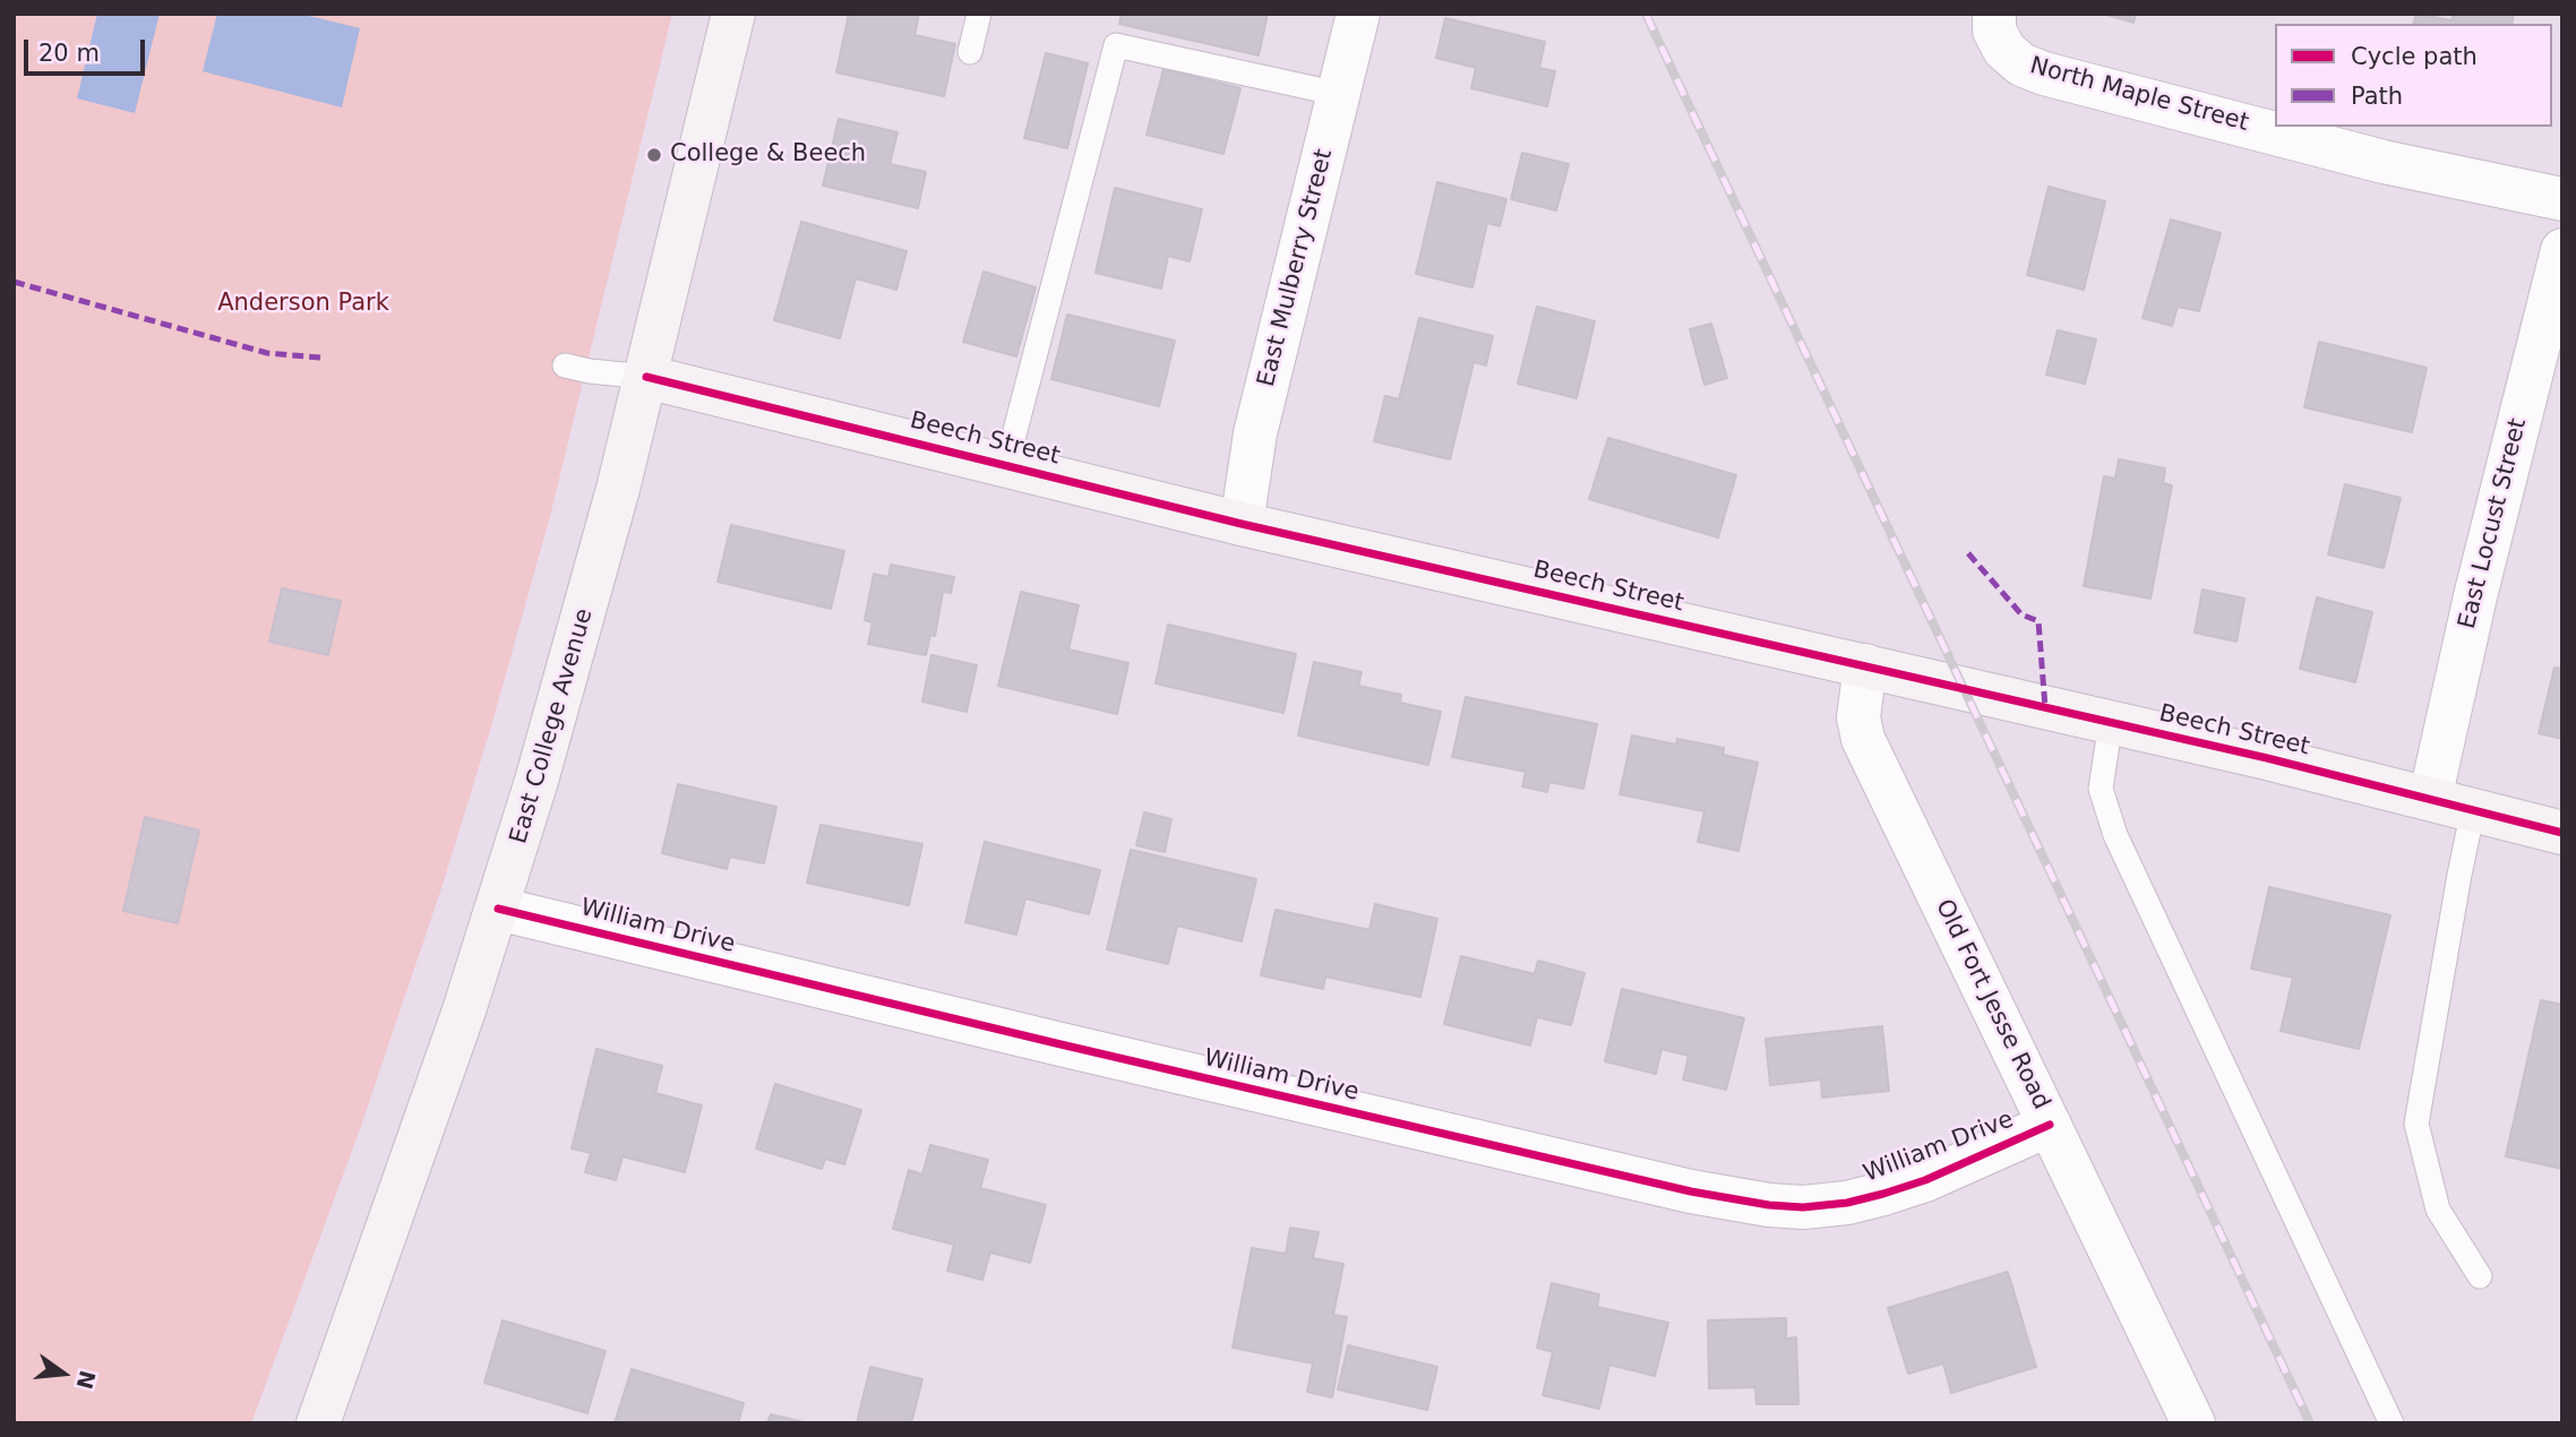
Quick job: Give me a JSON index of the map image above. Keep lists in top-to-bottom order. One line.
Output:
{"streets":{"street":["North Maple Street","East Mulberry Street","Beech Street","East Locust Street","East College Avenue","William Drive","Old Fort Jesse Road"]},"crossings":[["East Mulberry Street","Beech Street"],["Beech Street","East Locust Street"],["Beech Street","East College Avenue"],["Beech Street","Old Fort Jesse Road"],["East College Avenue","William Drive"],["William Drive","Old Fort Jesse Road"]],"parks":["Anderson Park"],"places":["College & Beech"],"legend":["Cycle path","Path"],"scale_bar":"20 m","north":"right"}
